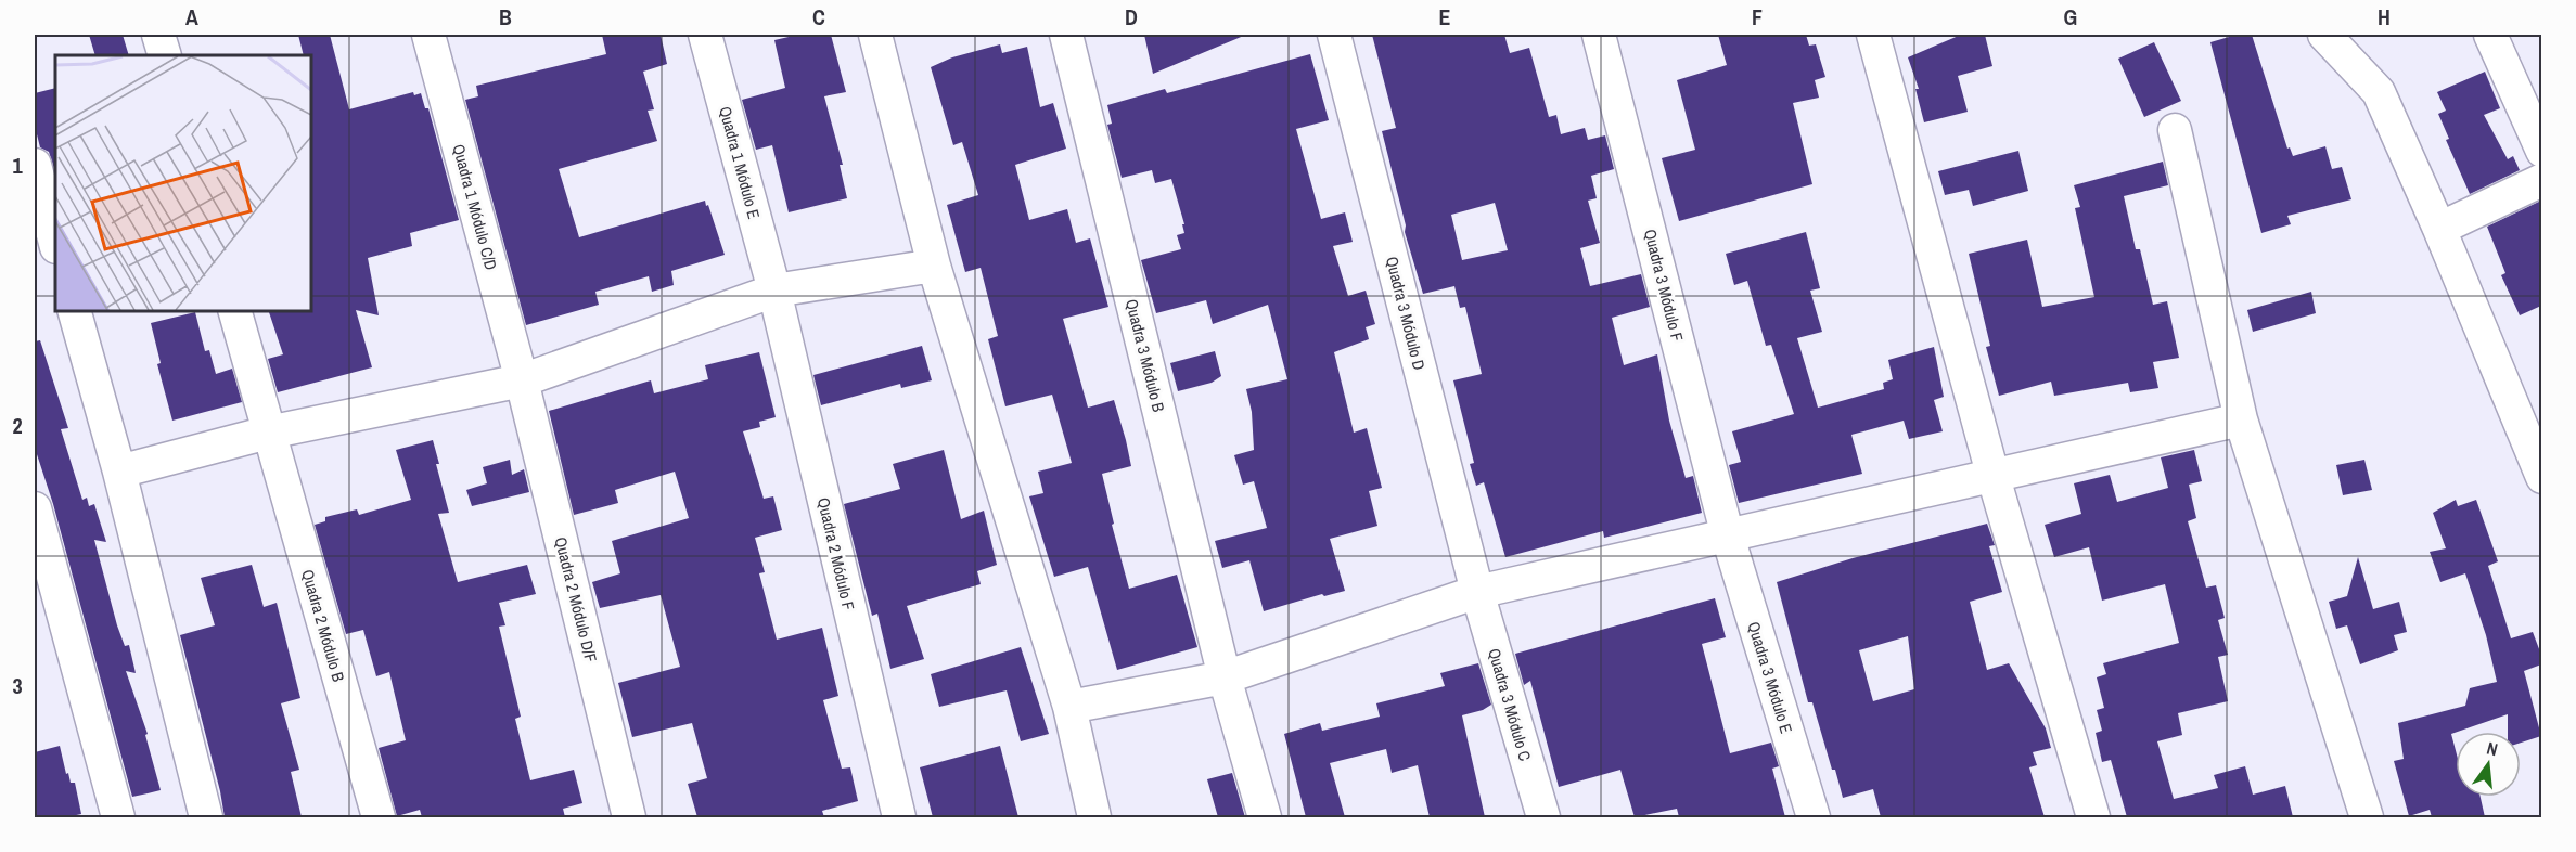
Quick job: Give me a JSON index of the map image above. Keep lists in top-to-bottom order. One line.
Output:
{"streets":{"street":["Quadra 1 Módulo E","Quadra 1 Módulo C/D","Quadra 3 Módulo F","Quadra 3 Módulo D","Quadra 3 Módulo B","Quadra 2 Módulo F","Quadra 2 Módulo D/F","Quadra 2 Módulo B","Quadra 3 Módulo E","Quadra 3 Módulo C"]},"crossings":[["Quadra 1 Módulo E","Quadra 2 Módulo F"],["Quadra 1 Módulo C/D","Quadra 2 Módulo D/F"],["Quadra 3 Módulo F","Quadra 3 Módulo E"],["Quadra 3 Módulo D","Quadra 3 Módulo C"]],"north":"top","grid":{"columns":["A","B","C","D","E","F","G","H"],"rows":["1","2","3"]}}
